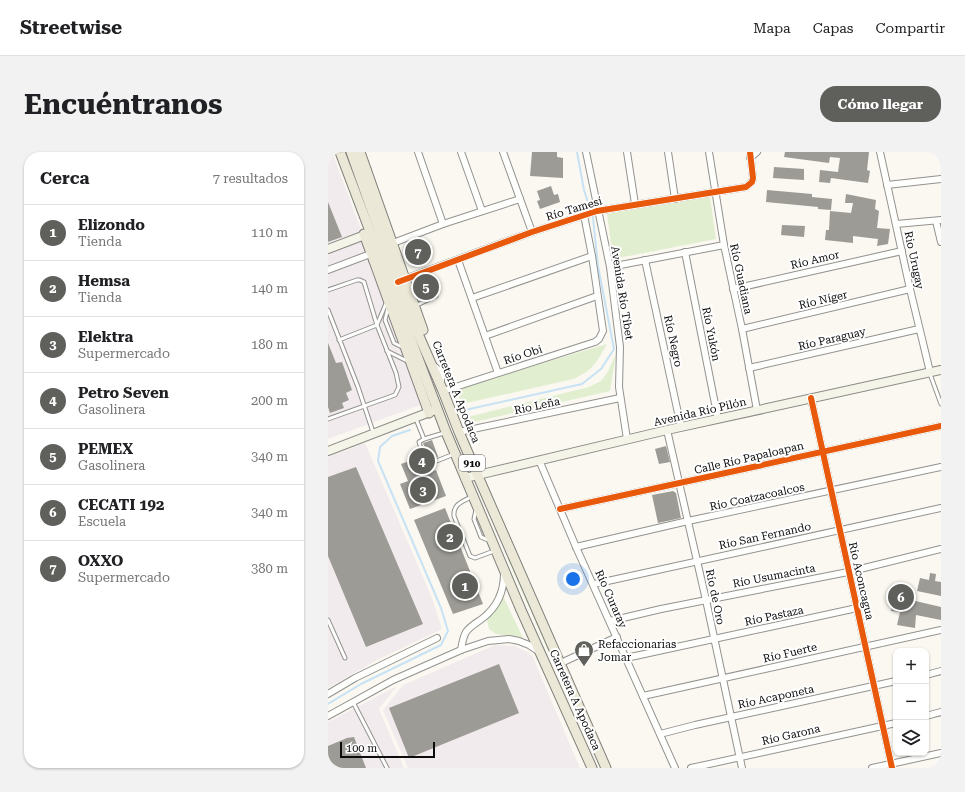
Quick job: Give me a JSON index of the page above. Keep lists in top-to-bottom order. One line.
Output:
{"streets":{"main road":["Carretera A Apodaca","Avenida Río Pilón","910"],"street":["Río Tamesí","Río Amor","Rio Urugay","Río Guadiana","Avenida Río Tíbet","Río Níger","Río Yukón","Río Paraguay","Río Negro","Río Obi","Rio Leña","Calle Río Papaloapan","Río Coatzacoalcos","Río San Fernando","Río Usumacinta","Río Aconcagua","Río de Oro","Río Curaray","Río Pastaza","Río Fuerte","Río Acaponeta","Río Garona"]},"crossings":[["Río Tamesí","Río Guadiana"],["Río Tamesí","Avenida Río Tíbet"],["Río Tamesí","Carretera A Apodaca"],["Río Amor","Rio Urugay"],["Río Amor","Río Guadiana"],["Rio Urugay","Río Níger"],["Rio Urugay","Río Paraguay"],["Rio Urugay","Avenida Río Pilón"],["Río Guadiana","Río Níger"],["Río Guadiana","Río Paraguay"],["Río Guadiana","Avenida Río Pilón"],["Avenida Río Tíbet","Rio Leña"],["Avenida Río Tíbet","Avenida Río Pilón"],["Río Yukón","Avenida Río Pilón"],["Río Negro","Avenida Río Pilón"],["Río Obi","Carretera A Apodaca"],["Carretera A Apodaca","Rio Leña"],["Carretera A Apodaca","Avenida Río Pilón"],["Avenida Río Pilón","Río Aconcagua"],["Avenida Río Pilón","Río de Oro"],["Avenida Río Pilón","Río Curaray"],["Calle Río Papaloapan","Río Aconcagua"],["Calle Río Papaloapan","Río de Oro"],["Calle Río Papaloapan","Río Curaray"],["Río Coatzacoalcos","Río Aconcagua"],["Río Coatzacoalcos","Río de Oro"],["Río Coatzacoalcos","Río Curaray"],["Río San Fernando","Río Aconcagua"],["Río San Fernando","Río de Oro"],["Río San Fernando","Río Curaray"],["Río Usumacinta","Río Aconcagua"],["Río Usumacinta","Río de Oro"],["Río Usumacinta","Río Curaray"],["Río Aconcagua","Río Pastaza"],["Río Aconcagua","Río Fuerte"],["Río Aconcagua","Río Acaponeta"],["Río Aconcagua","Río Garona"],["Río de Oro","Río Pastaza"],["Río de Oro","Río Fuerte"],["Río de Oro","Río Acaponeta"],["Río de Oro","Río Garona"],["Río Curaray","Río Pastaza"],["Río Curaray","Río Fuerte"],["Río Curaray","Río Acaponeta"]],"places":{"shop":["Refaccionarias Jomar"]},"scale_bar":"100 m","page":{"header":"Streetwise","nav":["Mapa","Capas","Compartir"],"buttons":"Cómo llegar","title":"Encuéntranos","heading":["Cerca","7 resultados"],"list":[{"mark":"1","name":"Elizondo","note":"Tienda","value":"110 m"},{"mark":"2","name":"Hemsa","note":"Tienda","value":"140 m"},{"mark":"3","name":"Elektra","note":"Supermercado","value":"180 m"},{"mark":"4","name":"Petro Seven","note":"Gasolinera","value":"200 m"},{"mark":"5","name":"PEMEX","note":"Gasolinera","value":"340 m"},{"mark":"6","name":"CECATI 192","note":"Escuela","value":"340 m"},{"mark":"7","name":"OXXO","note":"Supermercado","value":"380 m"}],"pins":["7","5","4","3","2","1","6"],"map_buttons":["+","−"],"scale":"100 m"}}
